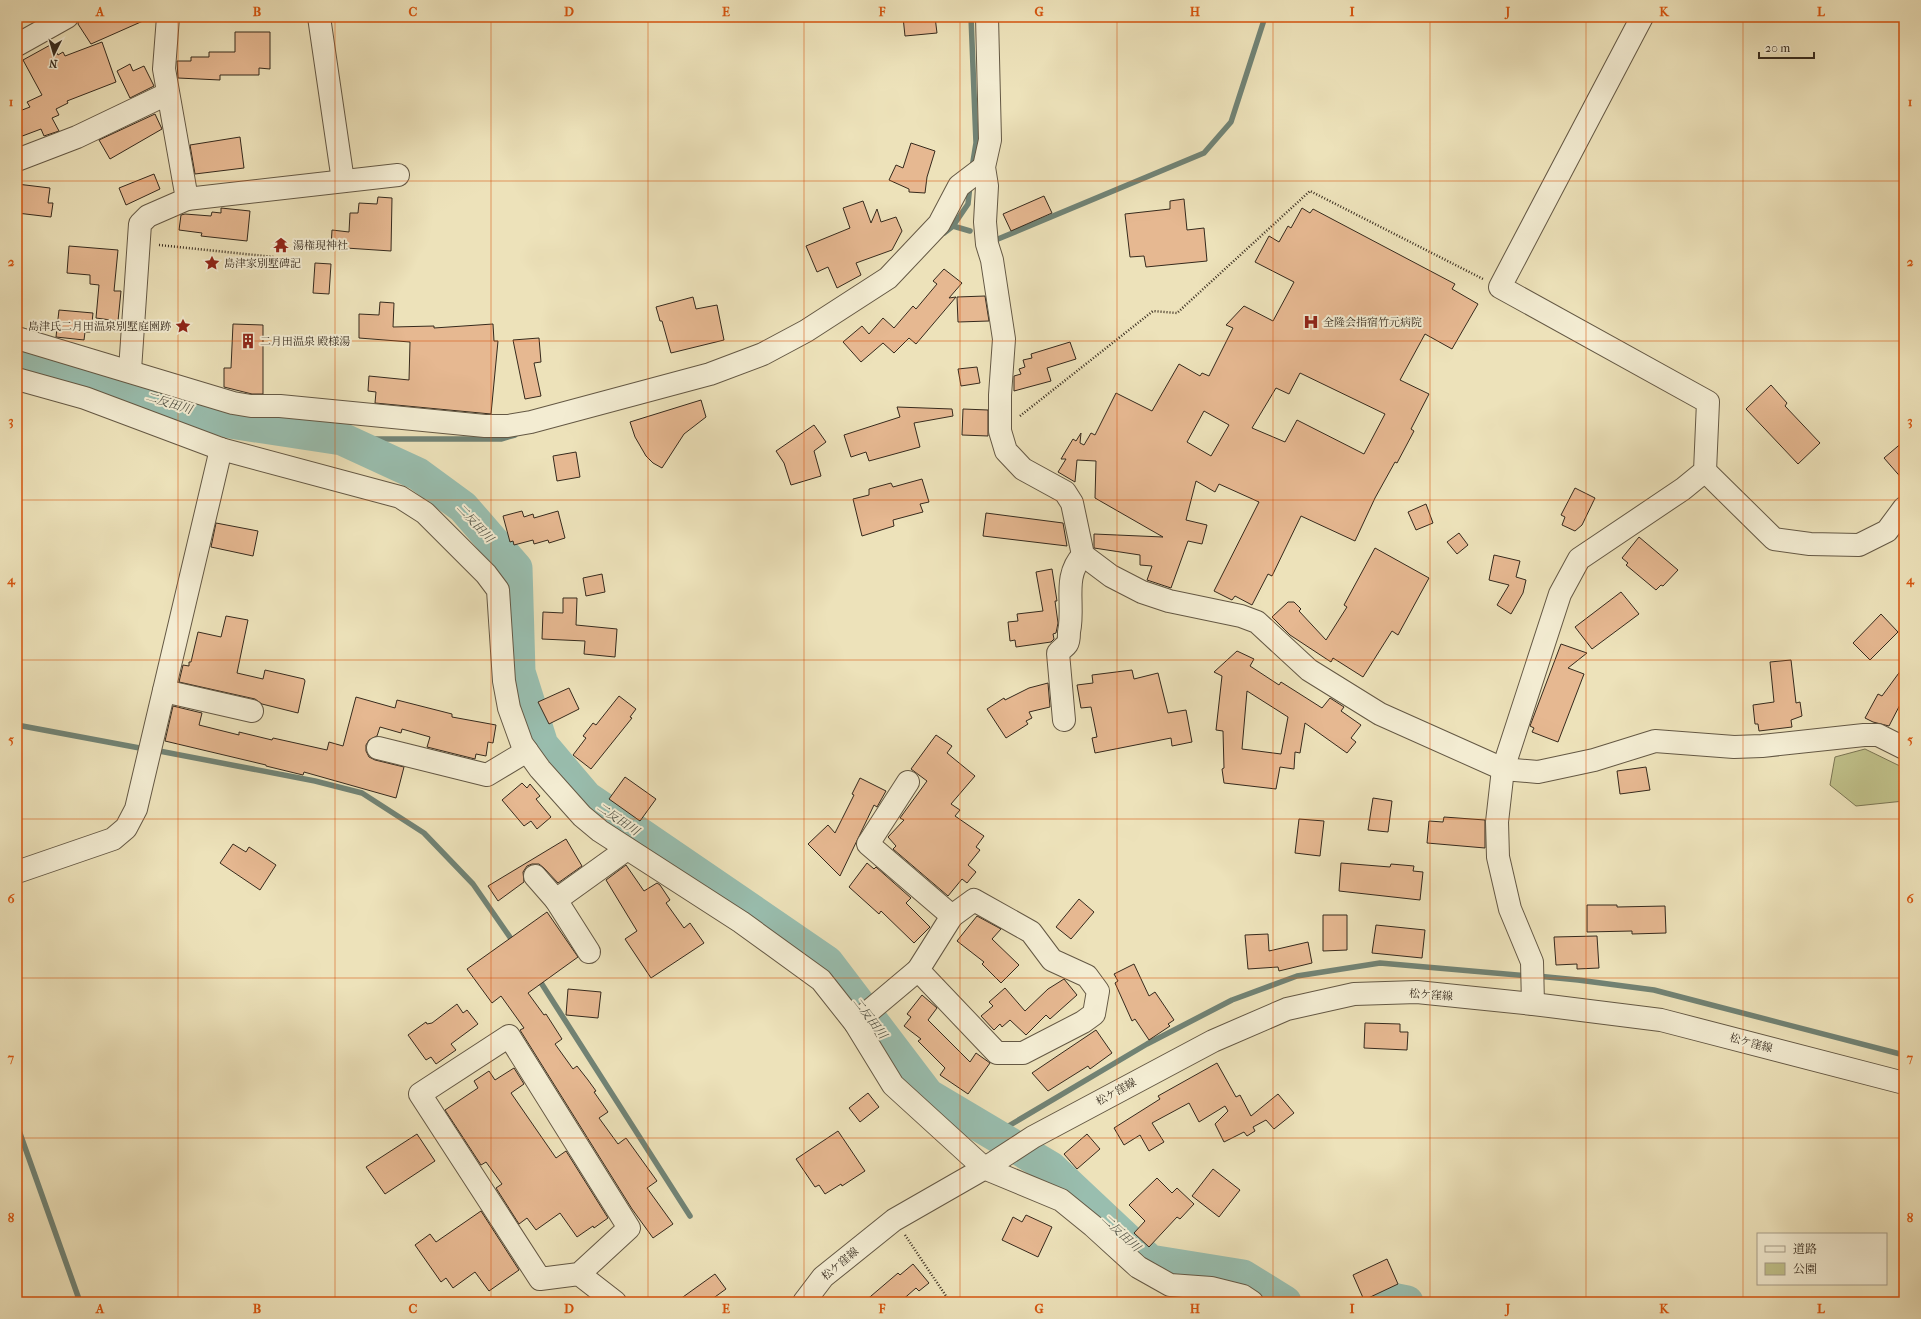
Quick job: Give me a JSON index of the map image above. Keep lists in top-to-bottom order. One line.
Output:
{"streets":{"street":["松ケ窪線"]},"water":["二反田川"],"places":{"temple":["湯権現神社"],"place":["島津家別墅碑記","島津氏二月田温泉別墅庭園跡"],"hospital":["全隆会指宿竹元病院"],"building":["二月田温泉 殿様湯"]},"legend":["道路","公園"],"scale_bar":"20 m","north":"bottom","grid":{"columns":["A","B","C","D","E","F","G","H","I","J","K","L"],"rows":["1","2","3","4","5","6","7","8"]}}
